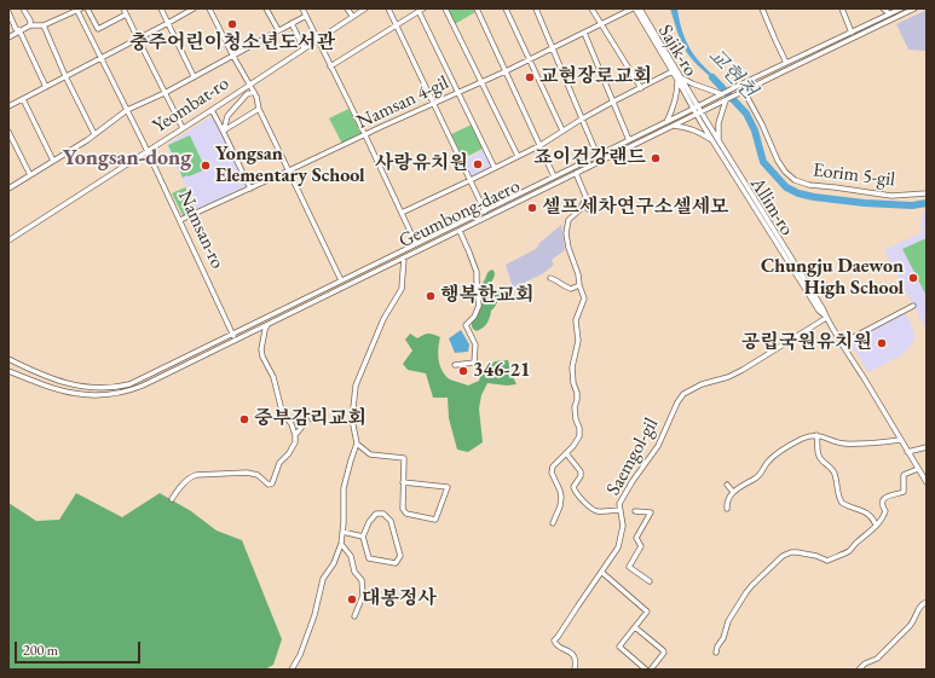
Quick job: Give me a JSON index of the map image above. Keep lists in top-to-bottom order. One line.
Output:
{"streets":{"street":["Sajik-ro","Namsan 4-gil","Yeombat-ro","Eorim 5-gil","Allim-ro","Geumbong-daero","Namsan-ro","Saemgol-gil"]},"crossings":[["Sajik-ro","Namsan 4-gil"],["Sajik-ro","Allim-ro"],["Sajik-ro","Geumbong-daero"],["Namsan 4-gil","Namsan-ro"],["Yeombat-ro","Namsan-ro"],["Eorim 5-gil","Geumbong-daero"],["Allim-ro","Geumbong-daero"],["Allim-ro","Saemgol-gil"],["Geumbong-daero","Namsan-ro"]],"districts":["Yongsan-dong"],"water":["교현천"],"places":["충주어린이청소년도서관","교현장로교회","죠이건강랜드","사랑유치원","Yongsan Elementary School","셀프세차연구소셀세모","Chungju Daewon High School","행복한교회","공립국원유치원","346-21","중부감리교회","대봉정사"],"scale_bar":"200 m"}
